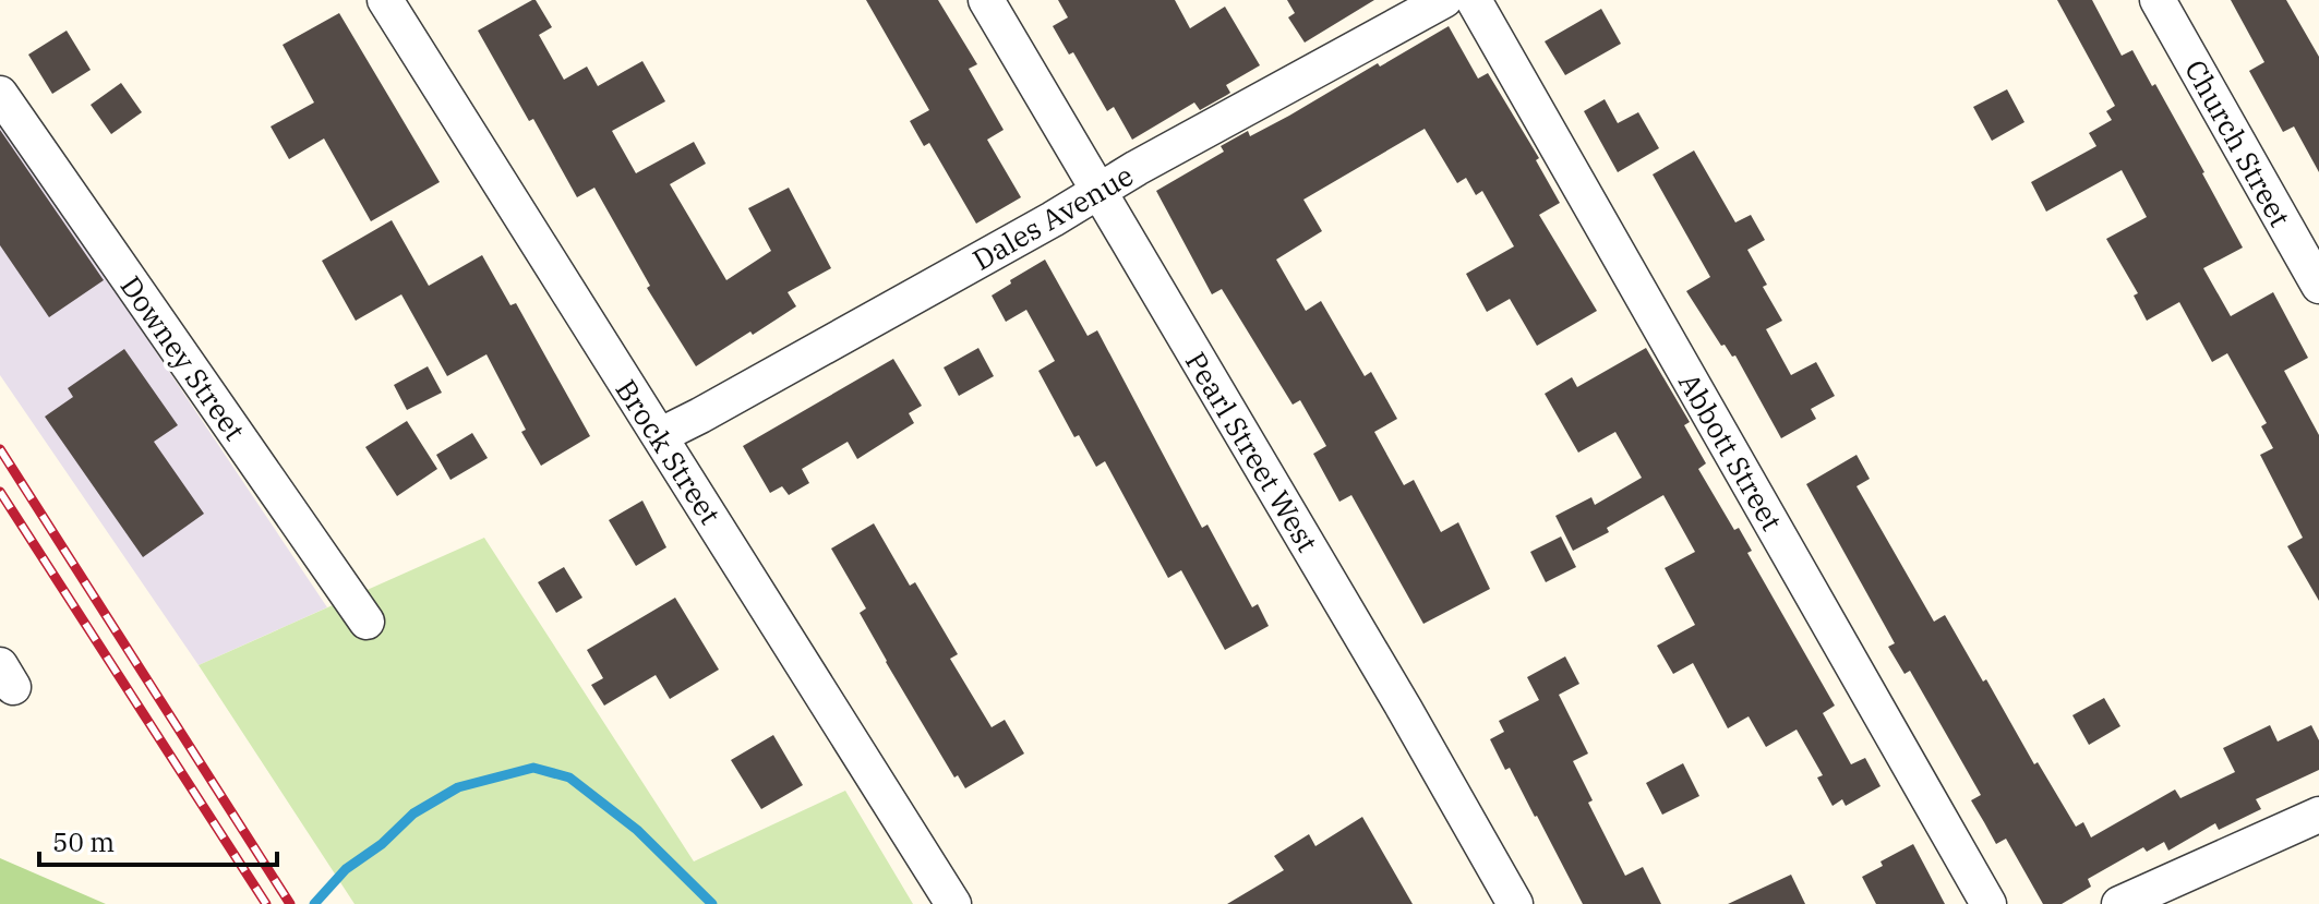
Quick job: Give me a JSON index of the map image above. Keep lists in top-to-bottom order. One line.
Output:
{"streets":{"street":["Church Street","Dales Avenue","Downey Street","Brock Street","Pearl Street West","Abbott Street"]},"crossings":[["Dales Avenue","Brock Street"],["Dales Avenue","Pearl Street West"]],"scale_bar":"50 m"}
